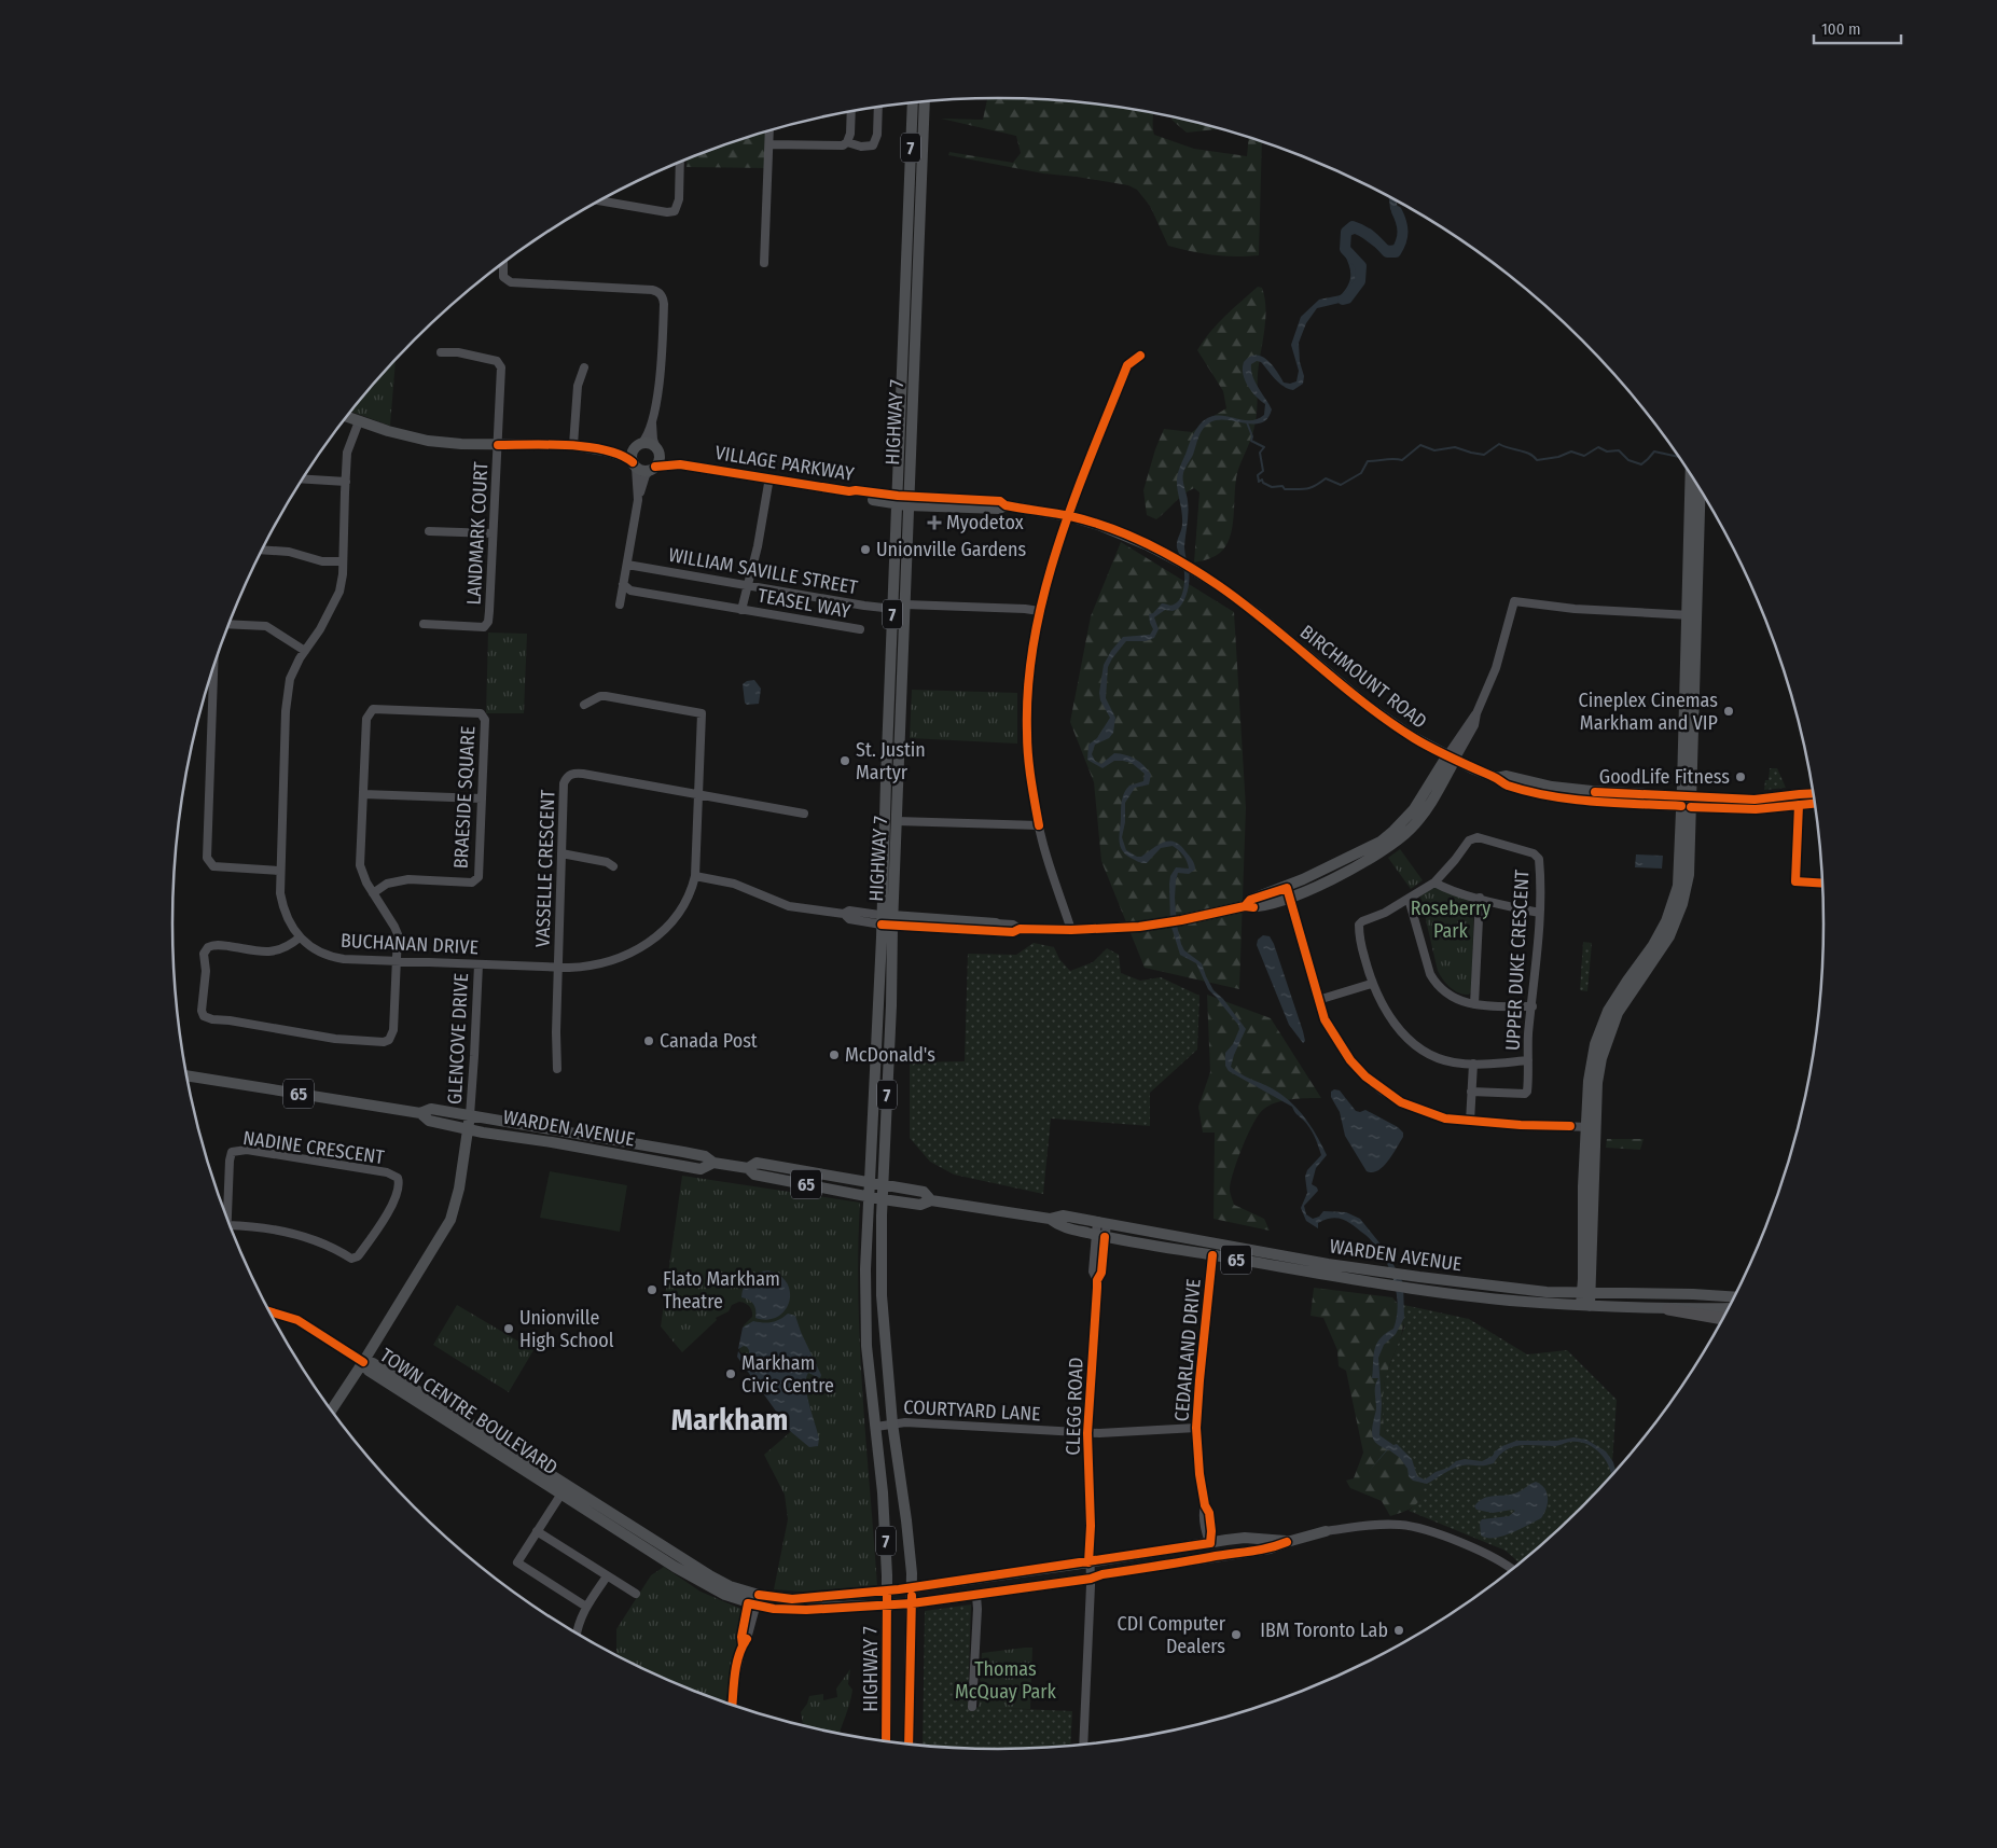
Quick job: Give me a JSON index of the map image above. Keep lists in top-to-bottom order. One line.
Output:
{"streets":{"main road":["7","HIGHWAY 7","VILLAGE PARKWAY","BIRCHMOUNT ROAD","65","WARDEN AVENUE","CEDARLAND DRIVE","TOWN CENTRE BOULEVARD"],"street":["LANDMARK COURT","WILLIAM SAVILLE STREET","TEASEL WAY","BRAESIDE SQUARE","VASSELLE CRESCENT","BUCHANAN DRIVE","UPPER DUKE CRESCENT","GLENCOVE DRIVE","NADINE CRESCENT","CLEGG ROAD","COURTYARD LANE"]},"crossings":[["HIGHWAY 7","VILLAGE PARKWAY"],["HIGHWAY 7","WILLIAM SAVILLE STREET"],["HIGHWAY 7","BIRCHMOUNT ROAD"],["HIGHWAY 7","WARDEN AVENUE"],["HIGHWAY 7","COURTYARD LANE"],["HIGHWAY 7","TOWN CENTRE BOULEVARD"],["VILLAGE PARKWAY","BIRCHMOUNT ROAD"],["BRAESIDE SQUARE","BUCHANAN DRIVE"],["VASSELLE CRESCENT","BUCHANAN DRIVE"],["BUCHANAN DRIVE","GLENCOVE DRIVE"],["GLENCOVE DRIVE","WARDEN AVENUE"],["WARDEN AVENUE","CEDARLAND DRIVE"],["WARDEN AVENUE","CLEGG ROAD"],["CEDARLAND DRIVE","COURTYARD LANE"],["CEDARLAND DRIVE","TOWN CENTRE BOULEVARD"],["CLEGG ROAD","COURTYARD LANE"],["CLEGG ROAD","TOWN CENTRE BOULEVARD"]],"districts":["Markham"],"parks":["Roseberry Park","Thomas McQuay Park"],"places":{"health":["Myodetox"],"other":["Unionville Gardens","Cineplex Cinemas Markham and VIP","St. Justin Martyr","GoodLife Fitness","Canada Post","McDonald's","Flato Markham Theatre","Unionville High School","Markham Civic Centre","IBM Toronto Lab","CDI Computer Dealers"]},"scale_bar":"100 m"}
